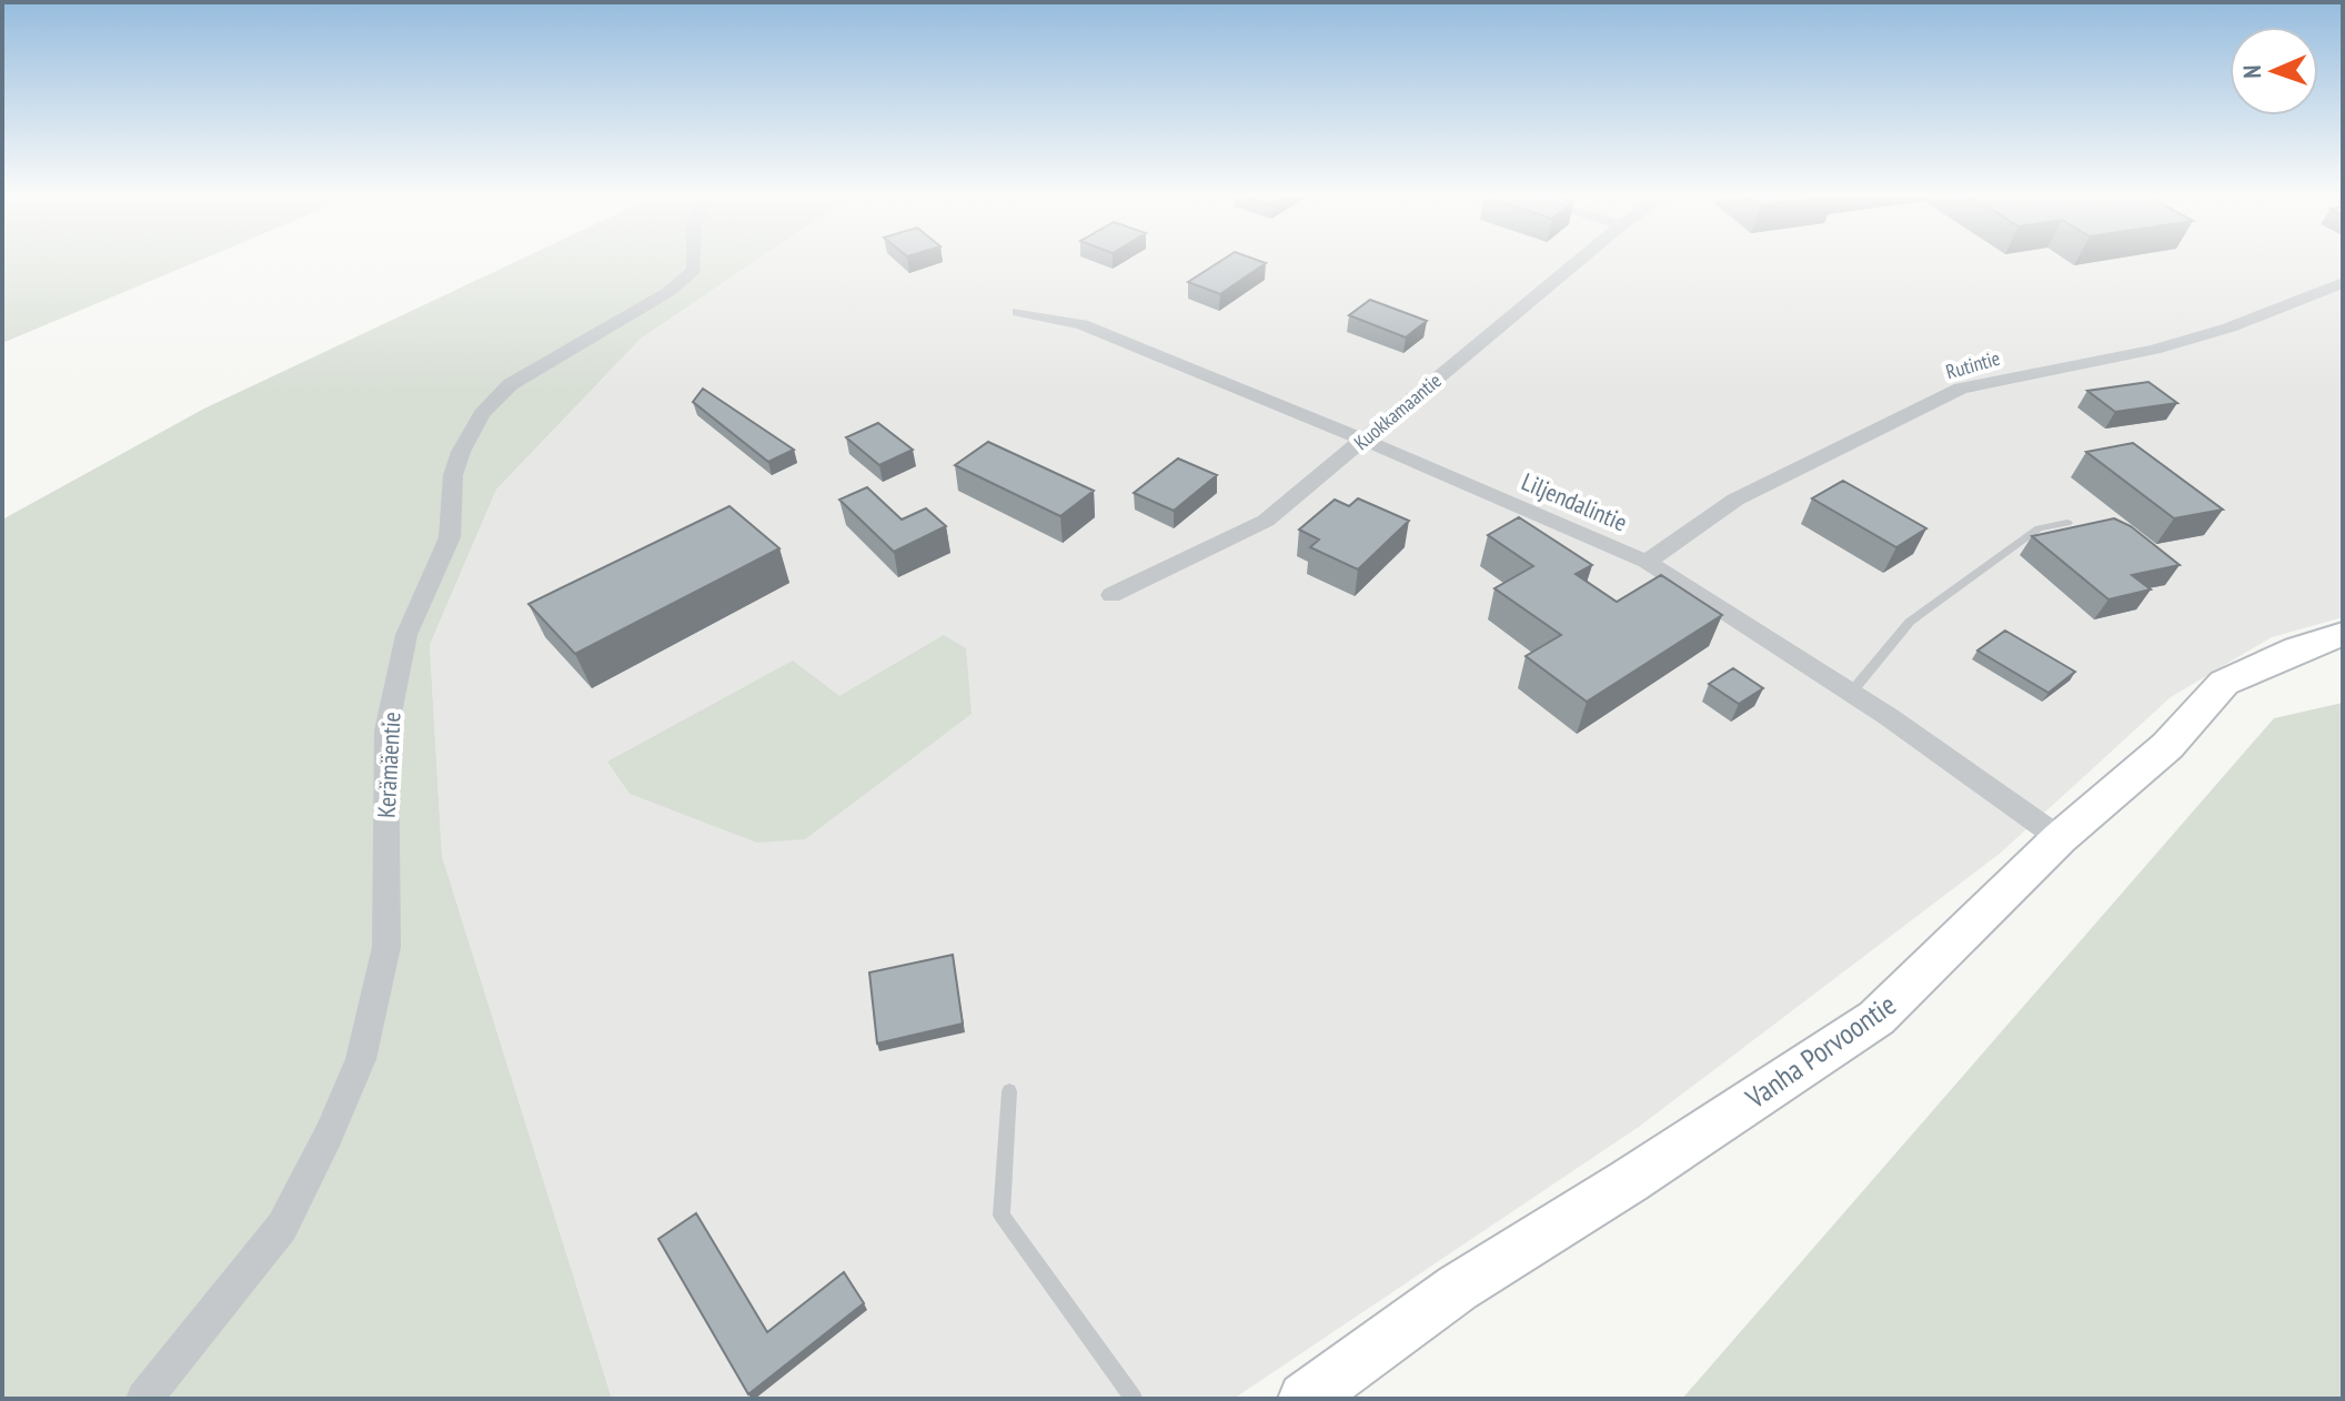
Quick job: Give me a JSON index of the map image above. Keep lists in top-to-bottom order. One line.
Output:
{"streets":{"main road":["Vanha Porvoontie"],"street":["Rutintie","Kuokkamaantie","Liljendalintie","Kerämäentie"]},"crossings":[["Rutintie","Liljendalintie"],["Kuokkamaantie","Liljendalintie"],["Liljendalintie","Vanha Porvoontie"]],"north":"left"}
